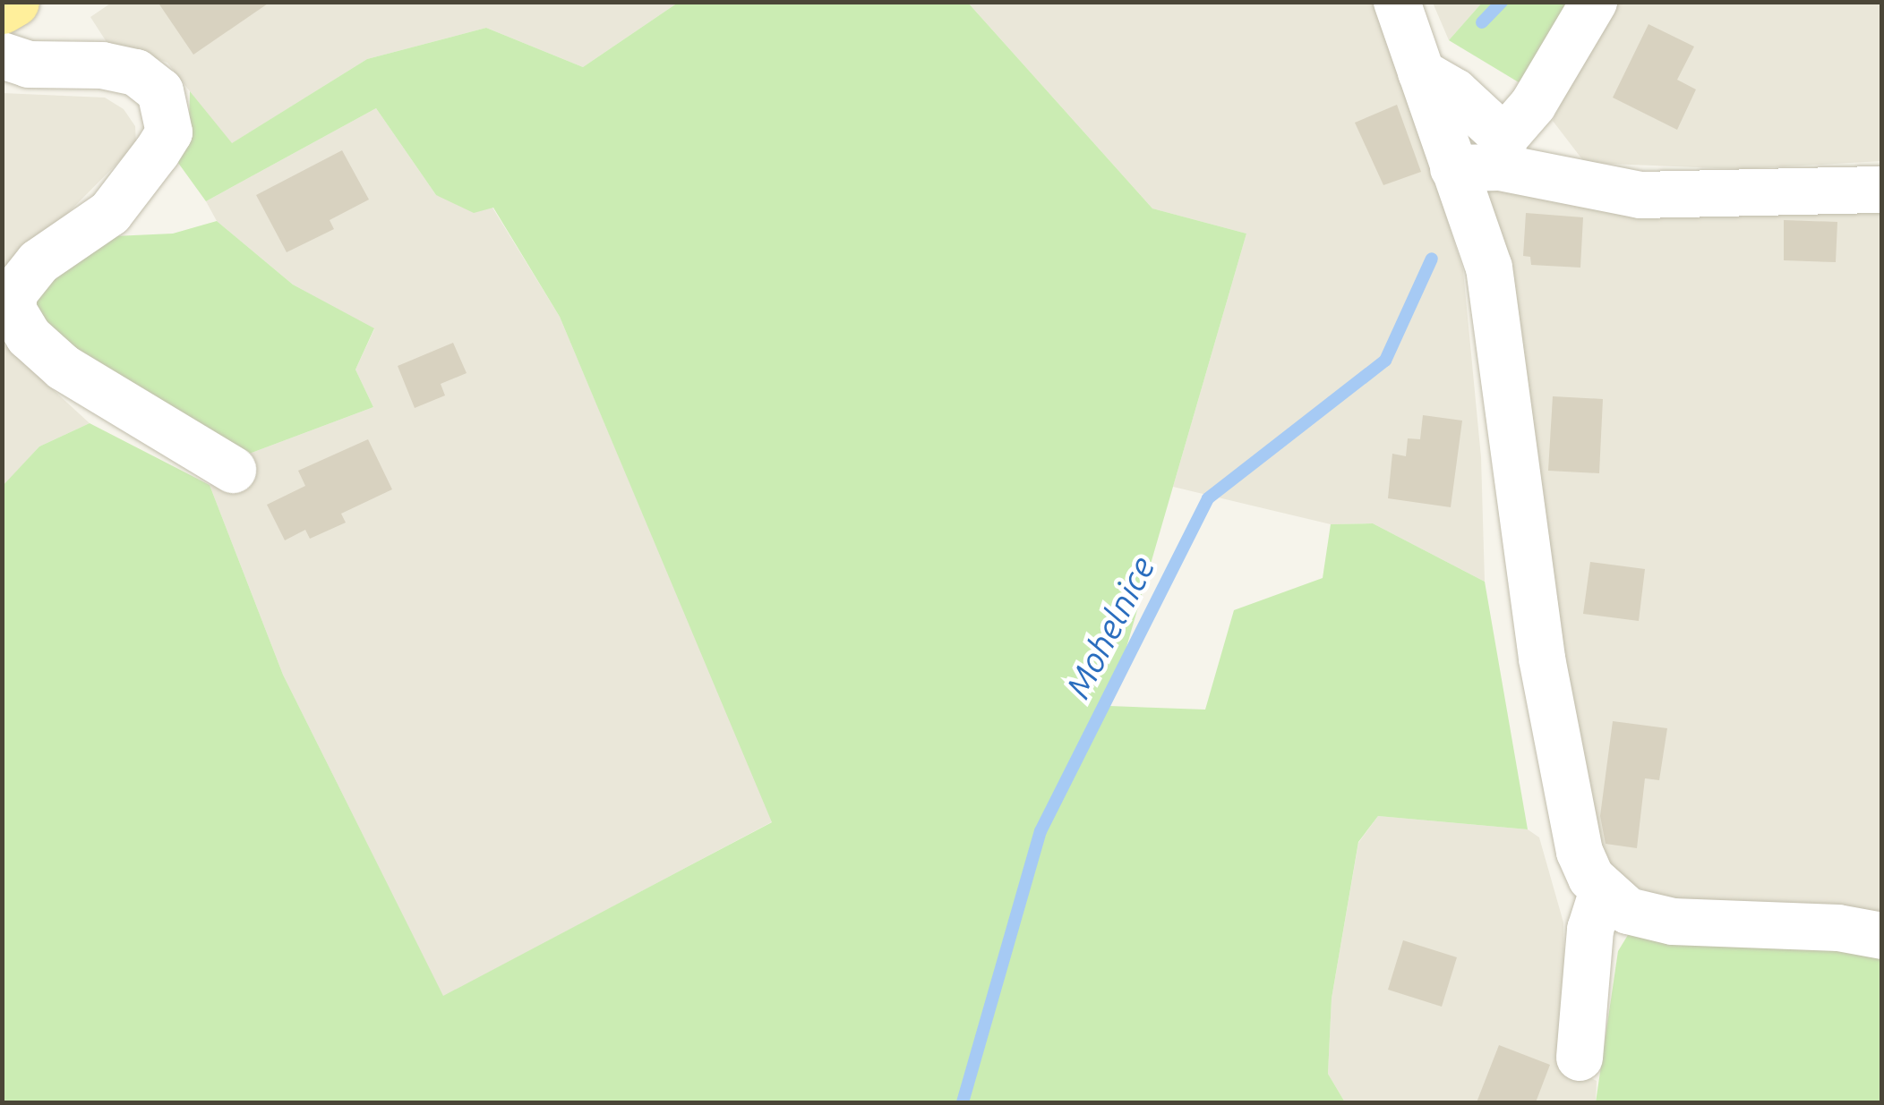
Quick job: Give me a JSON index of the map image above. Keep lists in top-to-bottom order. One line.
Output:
{"water":["Mohelnice"]}
